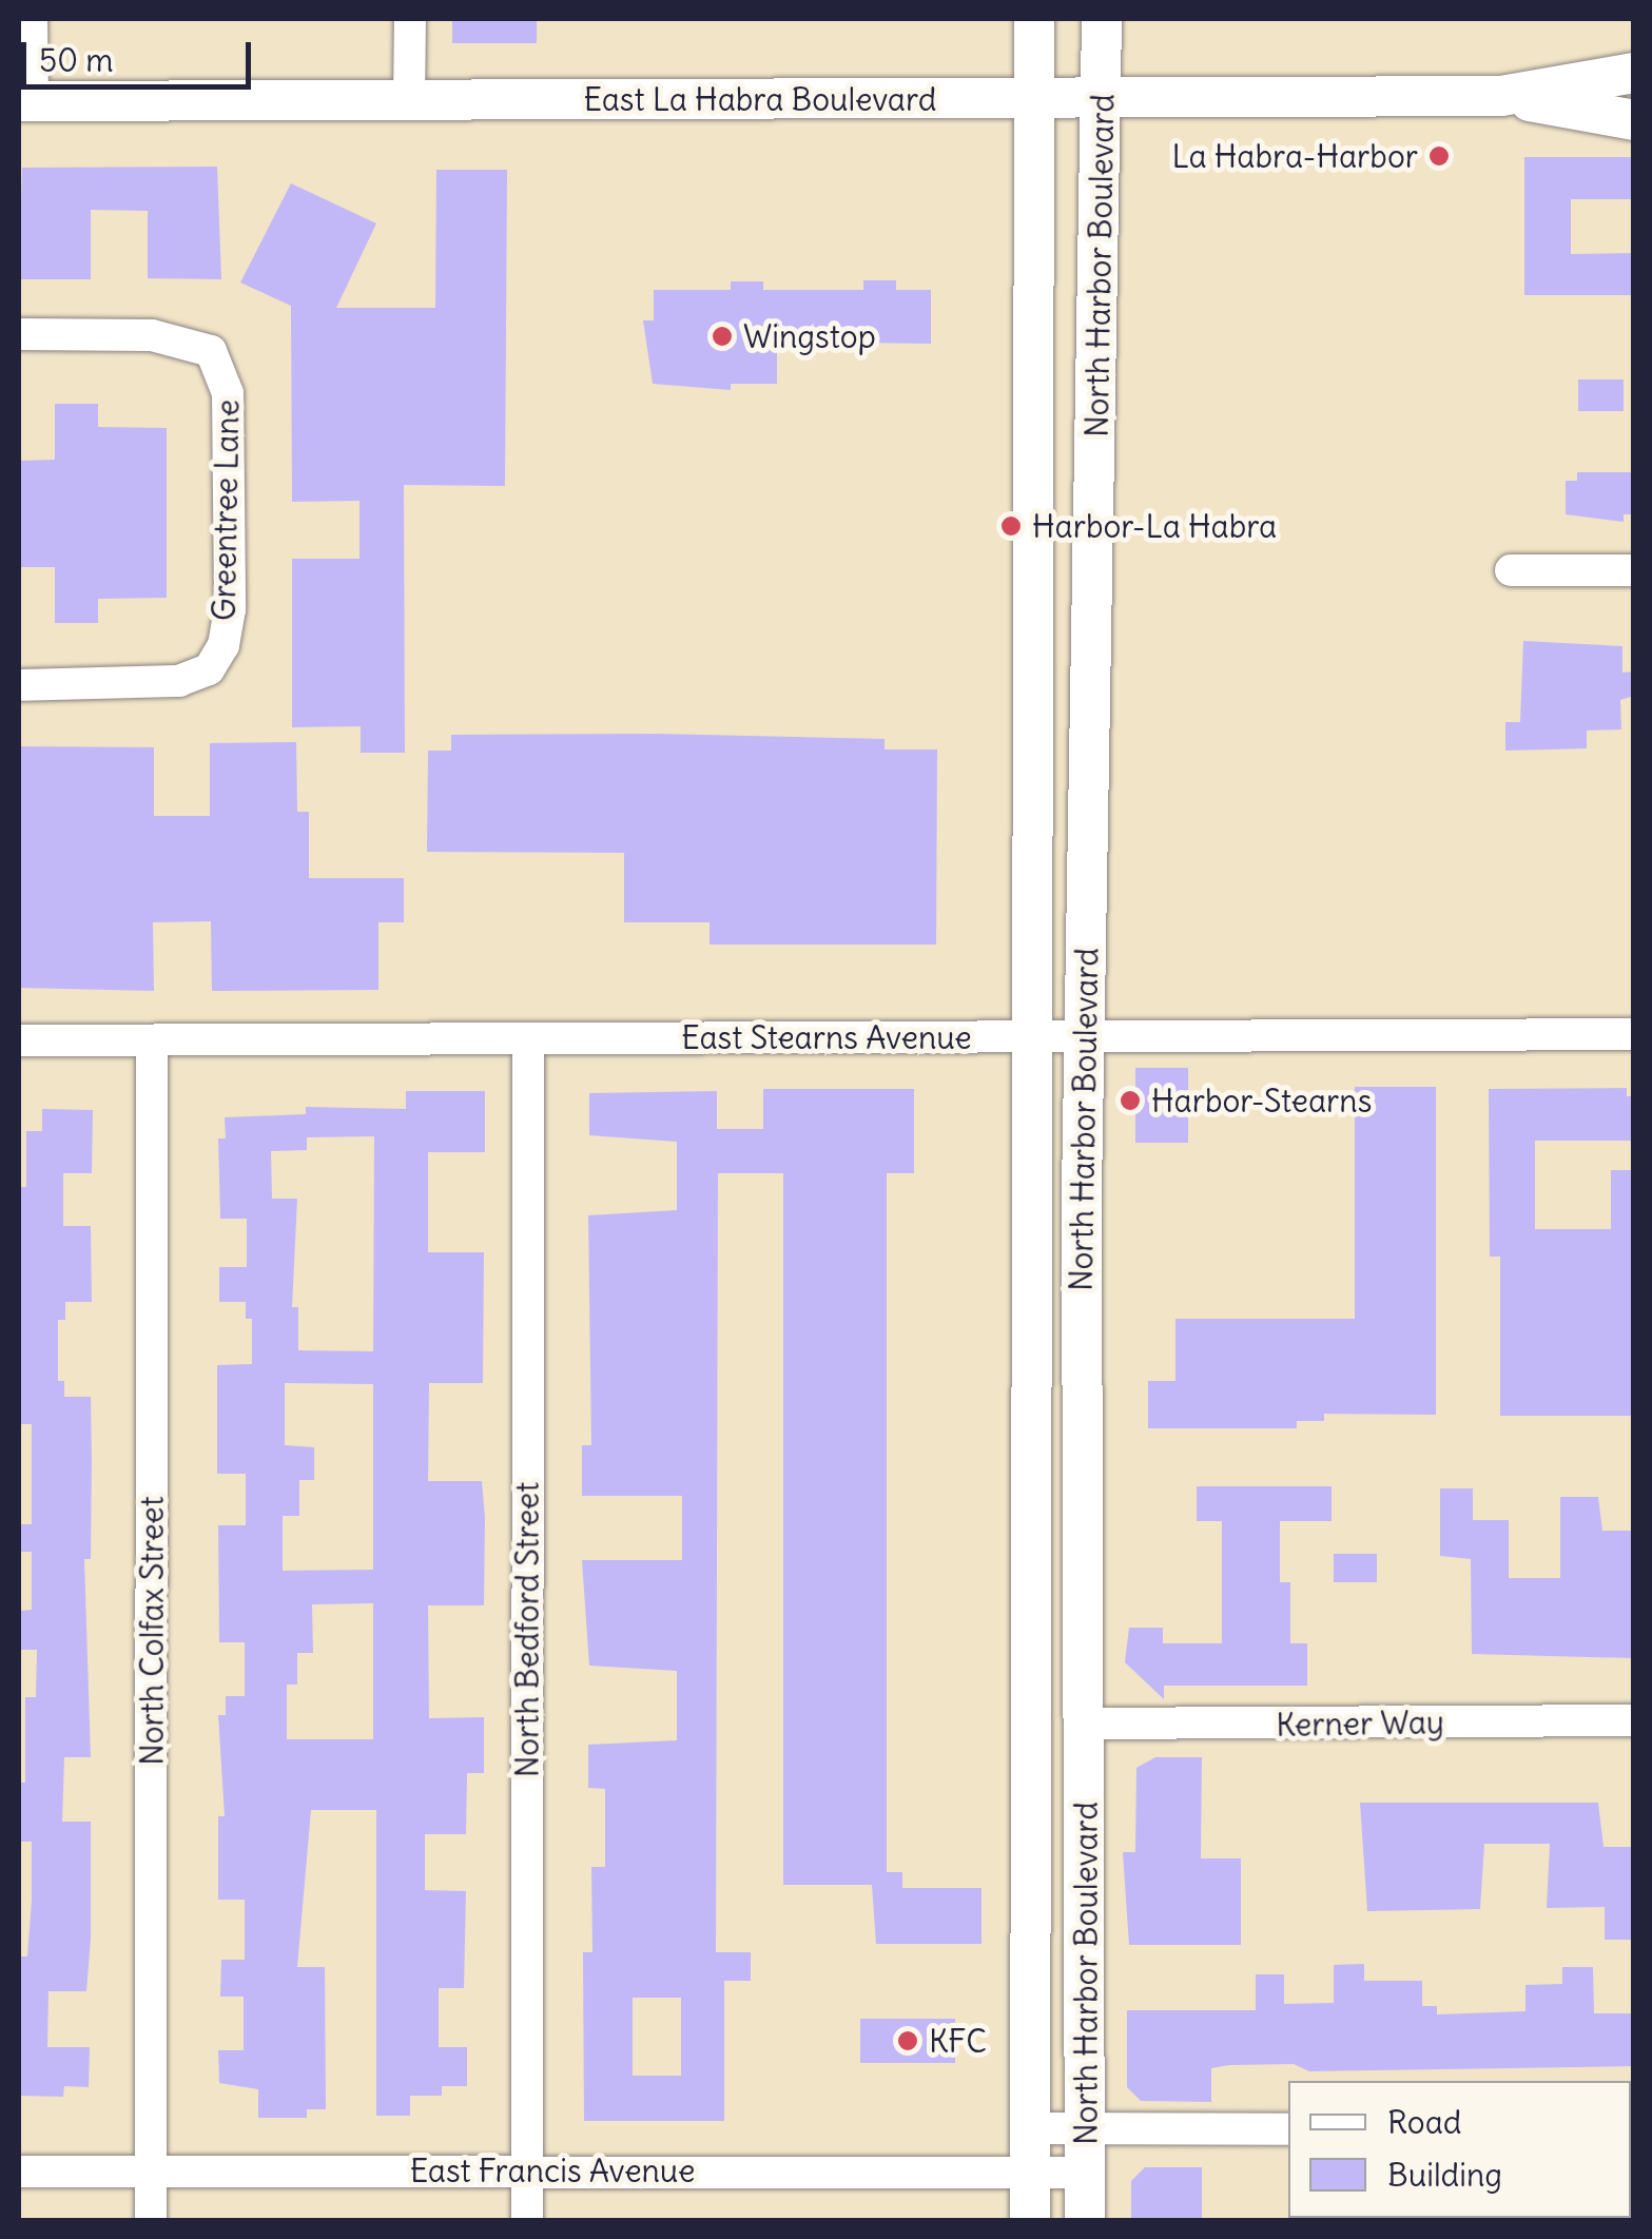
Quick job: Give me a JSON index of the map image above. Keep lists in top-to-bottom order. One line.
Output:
{"streets":{"main road":["East La Habra Boulevard","North Harbor Boulevard"],"street":["Greentree Lane","East Stearns Avenue","North Bedford Street","North Colfax Street","Kerner Way","East Francis Avenue"]},"crossings":[["East La Habra Boulevard","North Harbor Boulevard"],["North Harbor Boulevard","East Stearns Avenue"],["North Harbor Boulevard","Kerner Way"],["North Harbor Boulevard","East Francis Avenue"],["East Stearns Avenue","North Bedford Street"],["East Stearns Avenue","North Colfax Street"],["North Bedford Street","East Francis Avenue"],["North Colfax Street","East Francis Avenue"]],"places":["La Habra-Harbor","Wingstop","Harbor-La Habra","Harbor-Stearns","KFC"],"legend":["Road","Building"],"scale_bar":"50 m"}
